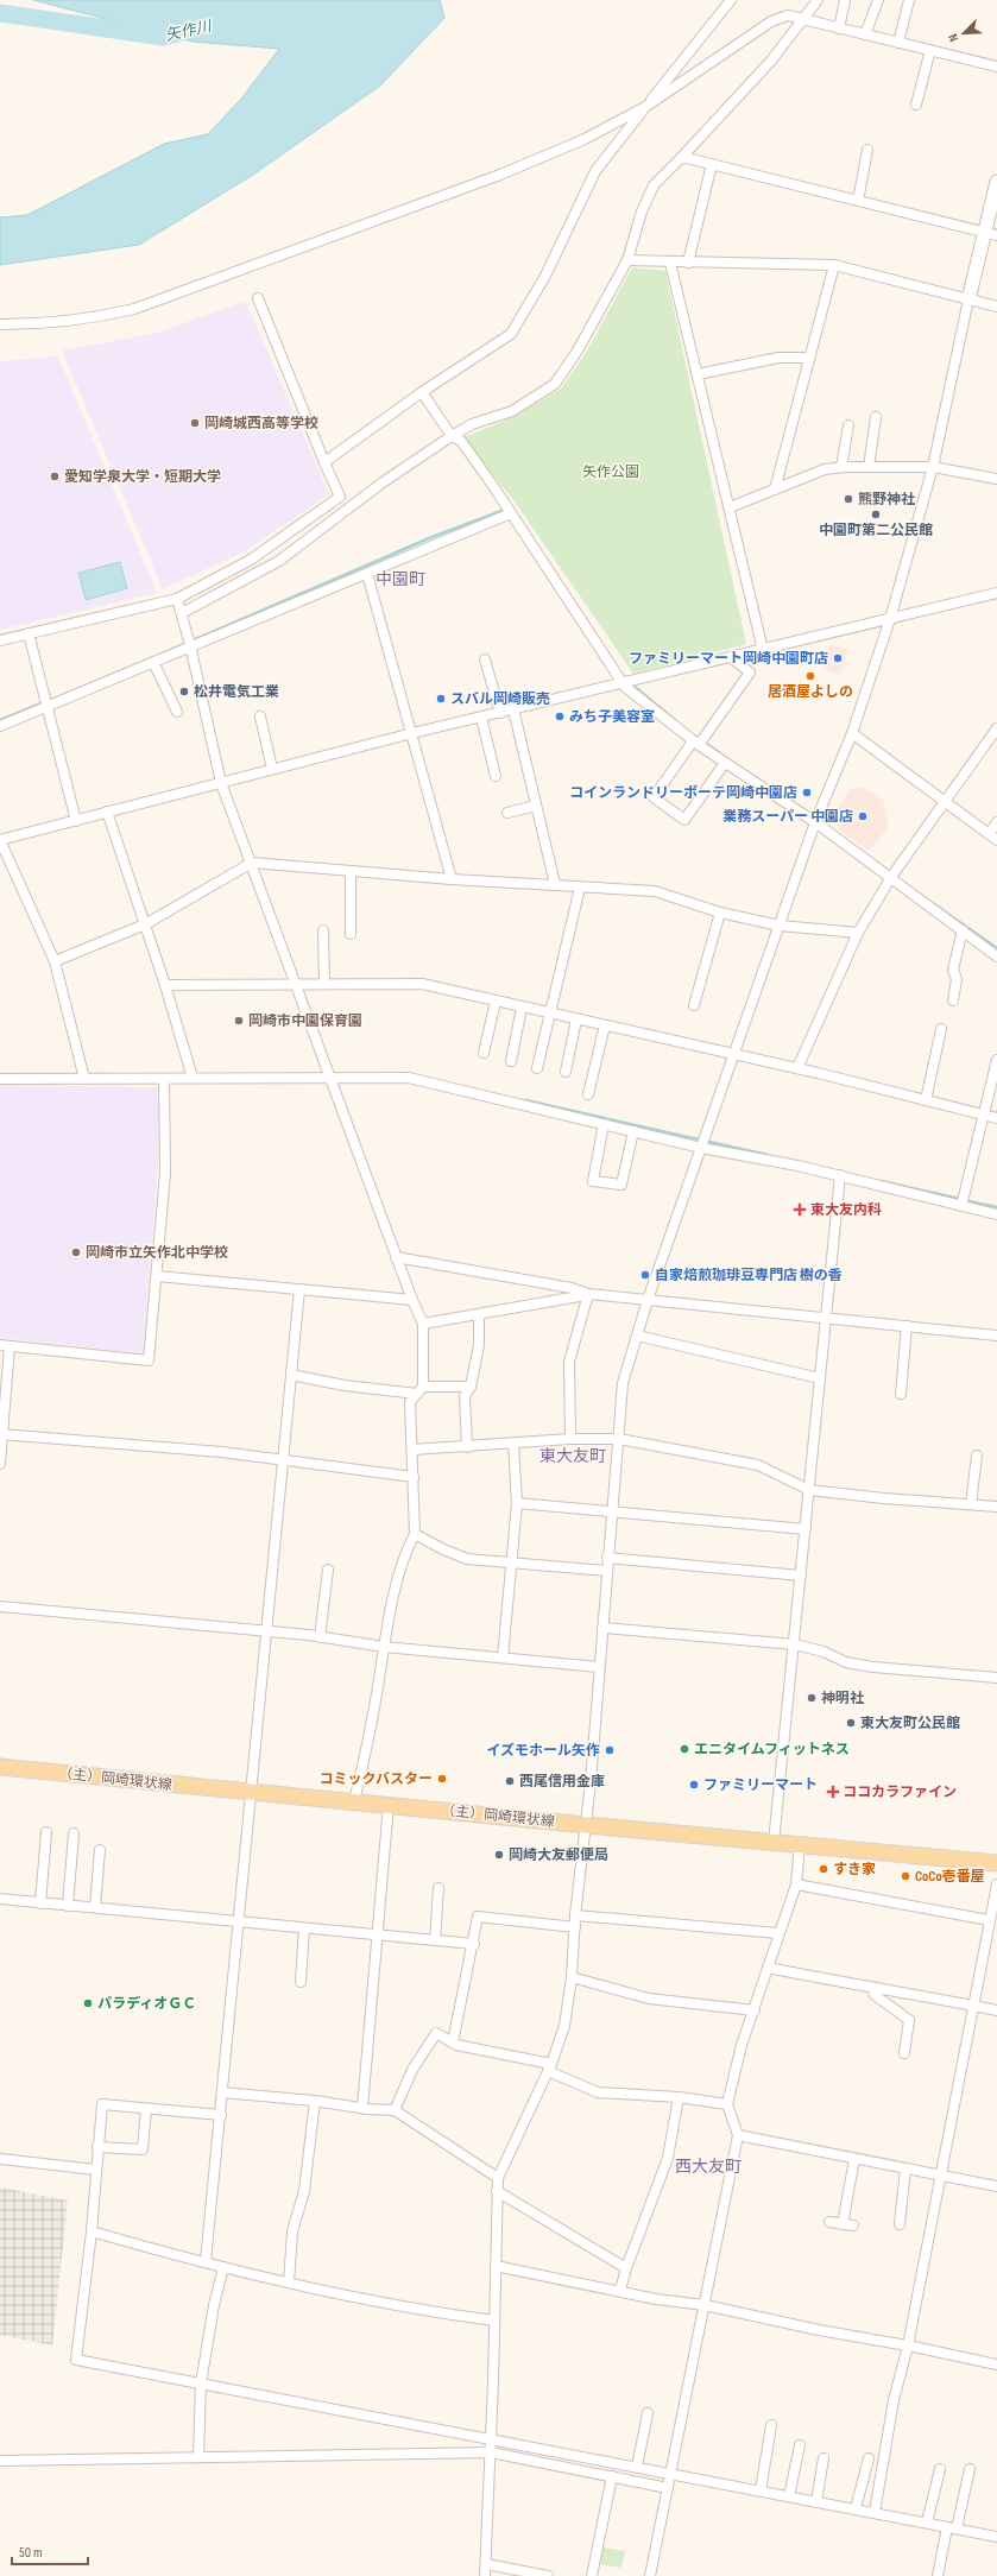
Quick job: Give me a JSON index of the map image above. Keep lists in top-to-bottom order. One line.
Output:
{"streets":{"main road":["（主）岡崎環状線"]},"districts":["中園町","東大友町","西大友町"],"water":["矢作川"],"parks":["矢作公園"],"places":{"other":["岡崎城西高等学校","愛知学泉大学・短期大学","熊野神社","中園町第二公民館","ファミリーマート岡崎中園町店","居酒屋よしの","松井電気工業","スバル岡崎販売","みち子美容室","コインランドリーボーテ岡崎中園店","業務スーパー 中園店","岡崎市中園保育園","岡崎市立矢作北中学校","自家焙煎珈琲豆専門店 樹の香","神明社","東大友町公民館","エニタイムフィットネス","イズモホール矢作","コミックバスター","西尾信用金庫","ファミリーマート","岡崎大友郵便局","すき家","CoCo壱番屋","パラディオＧＣ"],"health":["東大友内科","ココカラファイン"]},"scale_bar":"50 m","north":"bottom left"}
